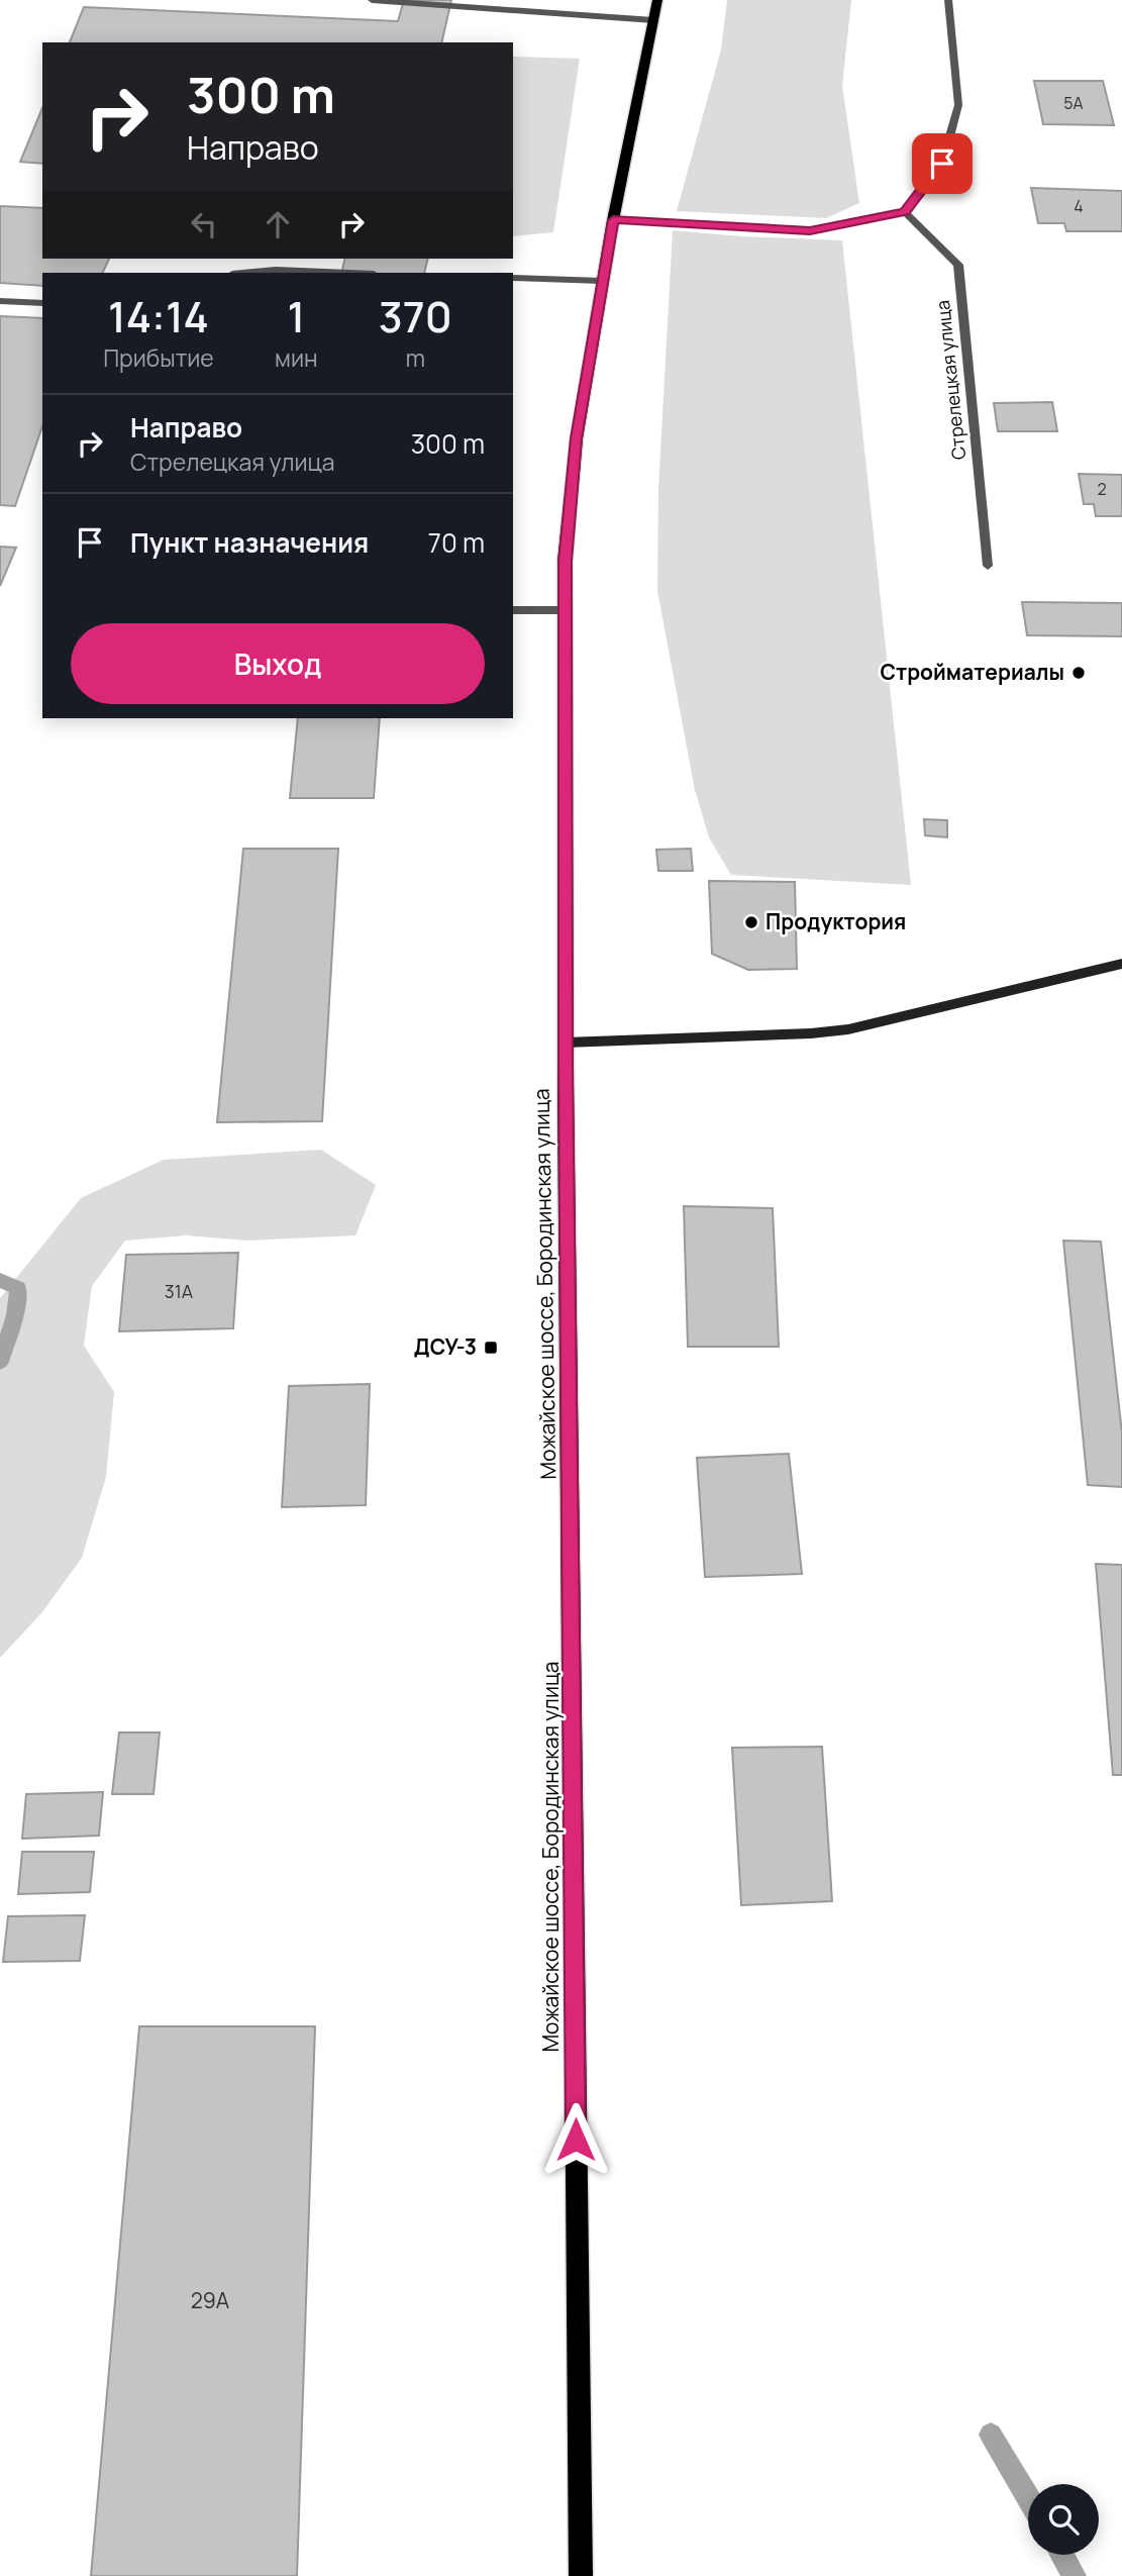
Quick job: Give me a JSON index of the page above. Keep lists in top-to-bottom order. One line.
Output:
{"streets":{"main road":["Можайское шоссе, Бородинская улица"],"street":["Стрелецкая улица"]},"places":{"other":["Стройматериалы","Продуктория"],"transit":["ДСУ-3"]},"house_numbers":["5А","4","2","31А","29А"],"page":{"turn":["300 m","Направо"],"eta":["14:14","Прибытие","1","мин","370","m"],"list":[{"name":"Направо","note":"Стрелецкая улица","value":"300 m"},{"name":"Пункт назначения","value":"70 m"}],"buttons":"Выход"}}
